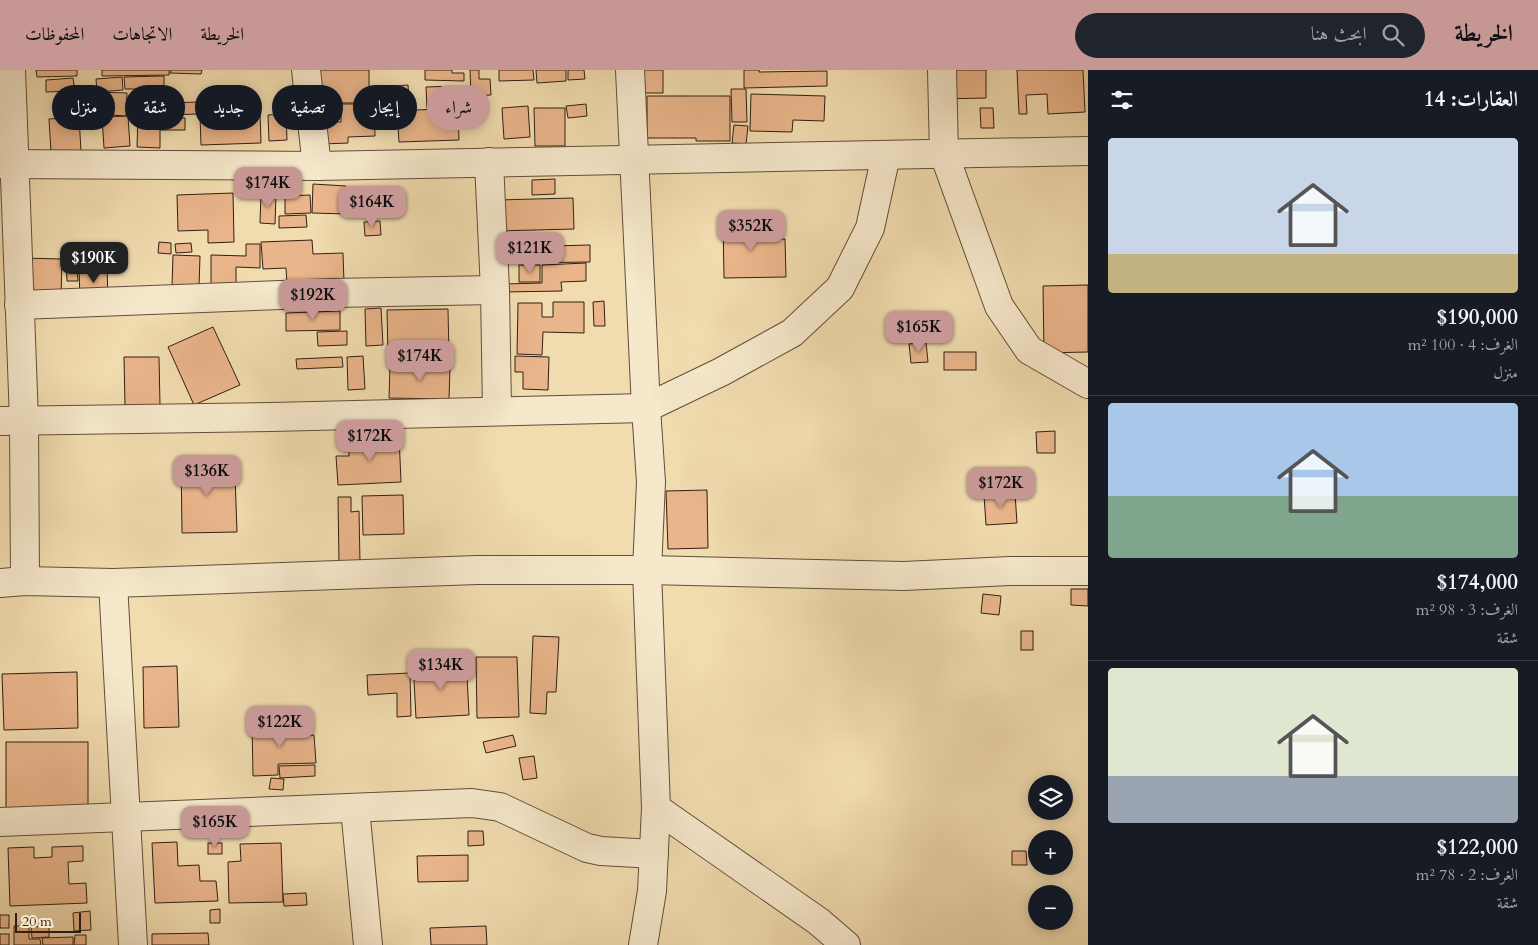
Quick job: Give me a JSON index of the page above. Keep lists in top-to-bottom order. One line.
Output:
{"scale_bar":"20 m","page":{"header":"الخريطة","search":"ابحث هنا","nav":["الخريطة","الاتجاهات","المحفوظات"],"heading":"العقارات: 14","chip":["شراء","إيجار","تصفية","جديد","شقة","منزل"],"list":[{"name":"$190,000","note":"الغرف: 4 · 100 m² · منزل"},{"name":"$174,000","note":"الغرف: 3 · 98 m² · شقة"},{"name":"$122,000","note":"الغرف: 2 · 78 m² · شقة"}],"price":["$174K","$164K","$352K","$121K","$190K","$192K","$165K","$174K","$172K","$136K","$172K","$134K","$122K","$165K"],"map_buttons":["+","−"],"scale":"20 m"}}
